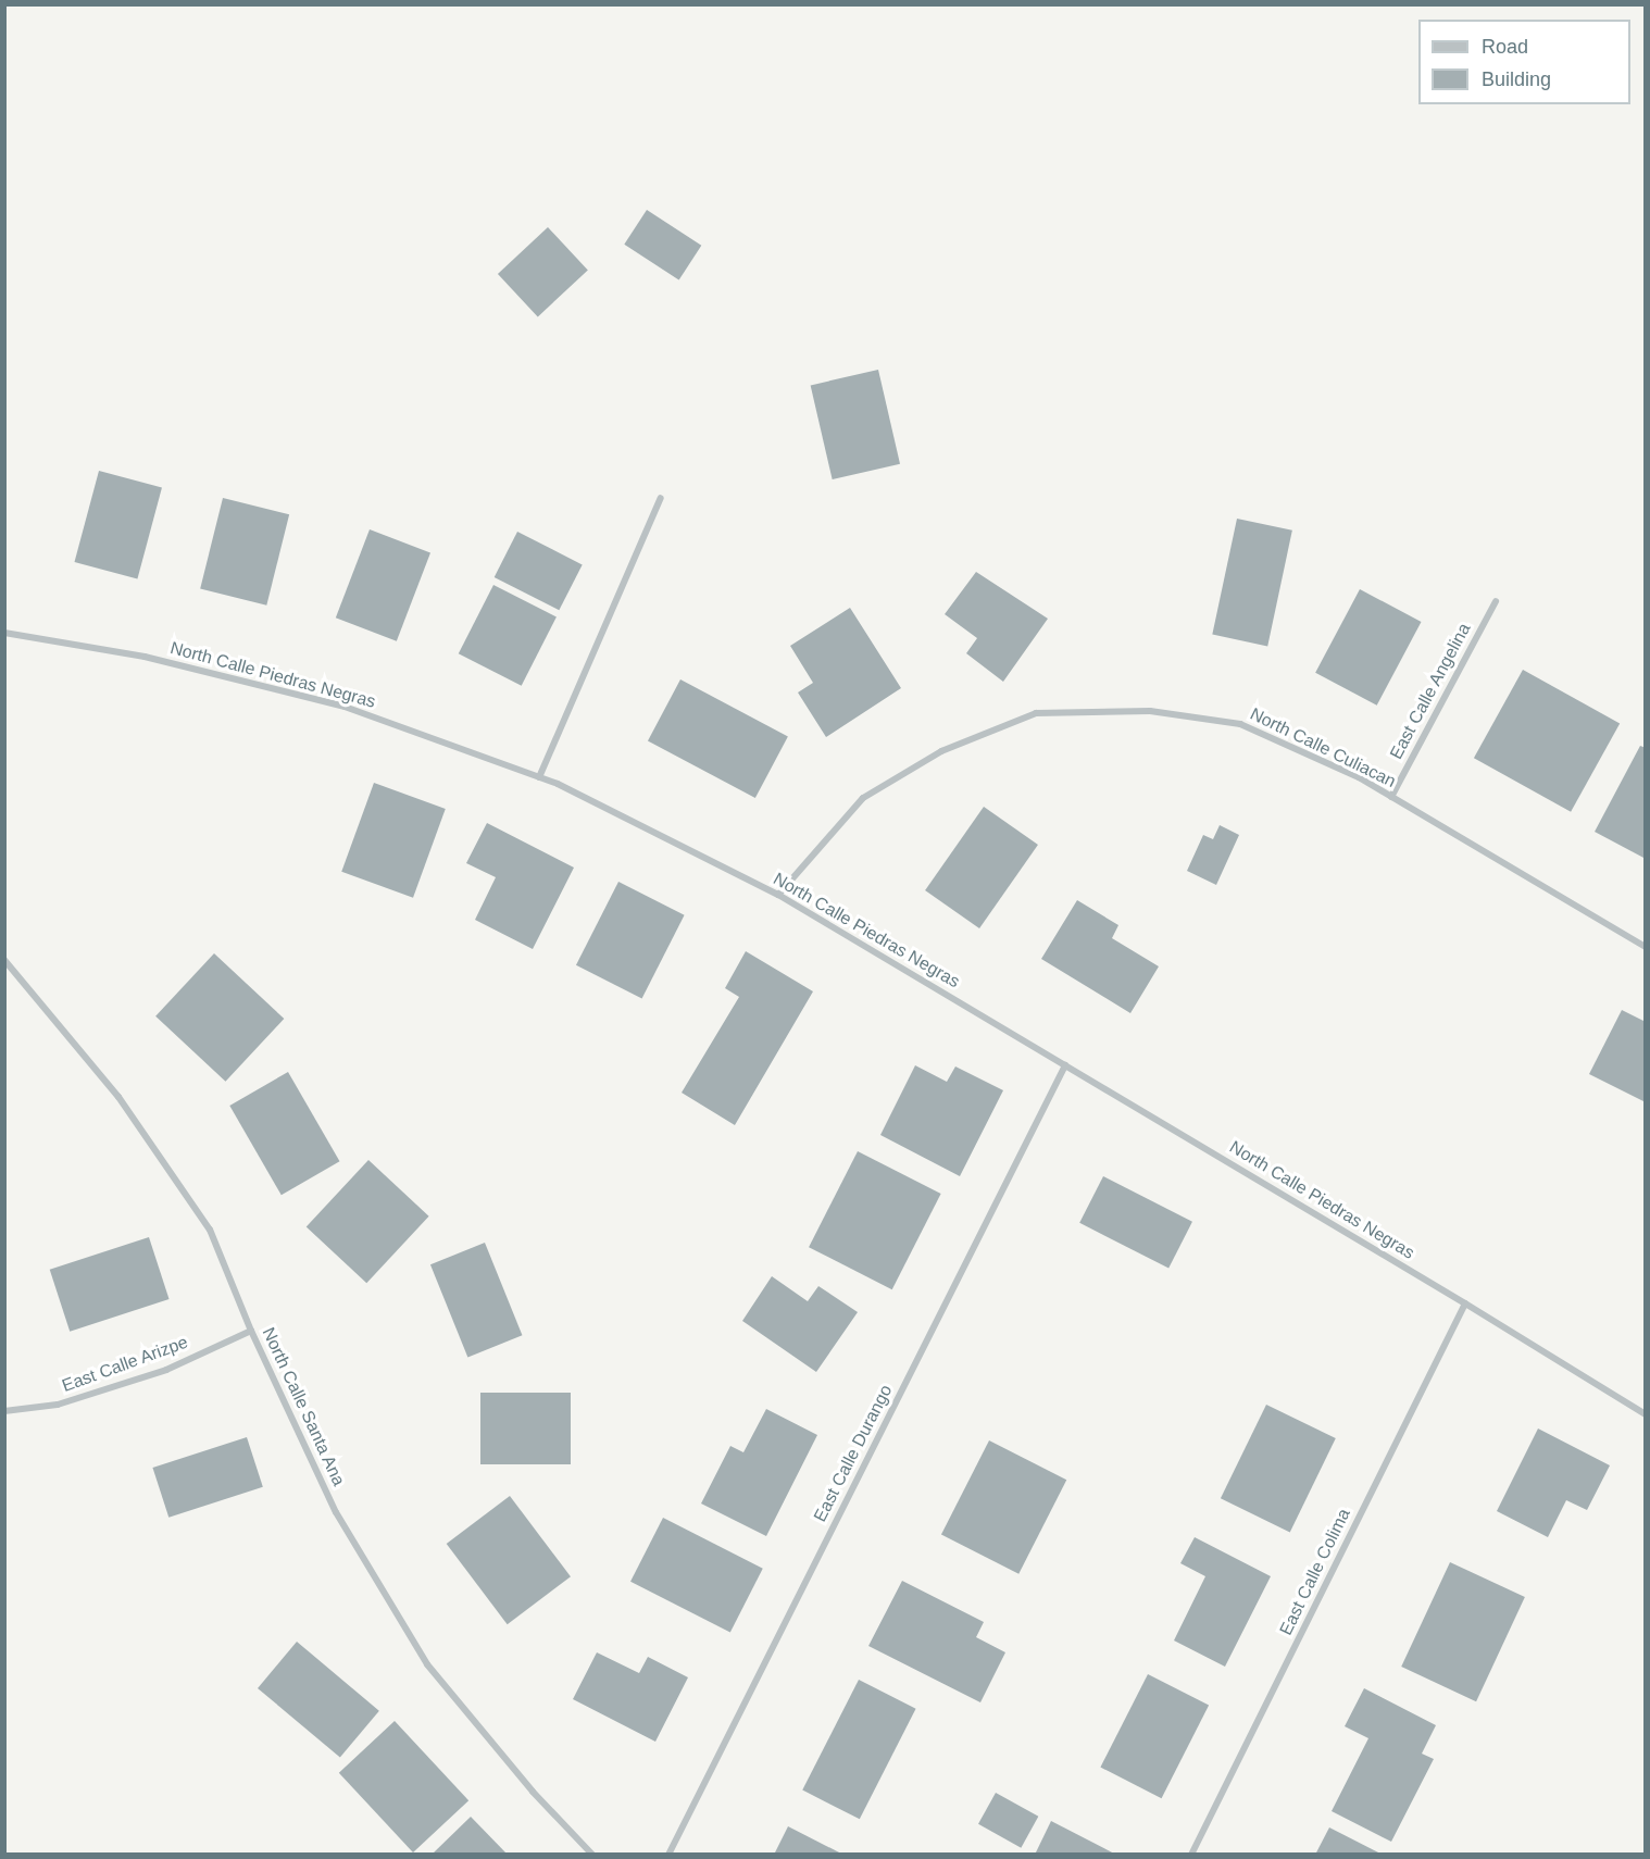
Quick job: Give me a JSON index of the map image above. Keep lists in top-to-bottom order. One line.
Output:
{"streets":{"street":["North Calle Piedras Negras","East Calle Angelina","North Calle Culiacan","East Calle Arizpe","North Calle Santa Ana","East Calle Durango","East Calle Colima"]},"crossings":[["North Calle Piedras Negras","North Calle Culiacan"],["North Calle Piedras Negras","East Calle Durango"],["North Calle Piedras Negras","East Calle Colima"],["East Calle Angelina","North Calle Culiacan"],["East Calle Arizpe","North Calle Santa Ana"]],"legend":["Road","Building"]}
